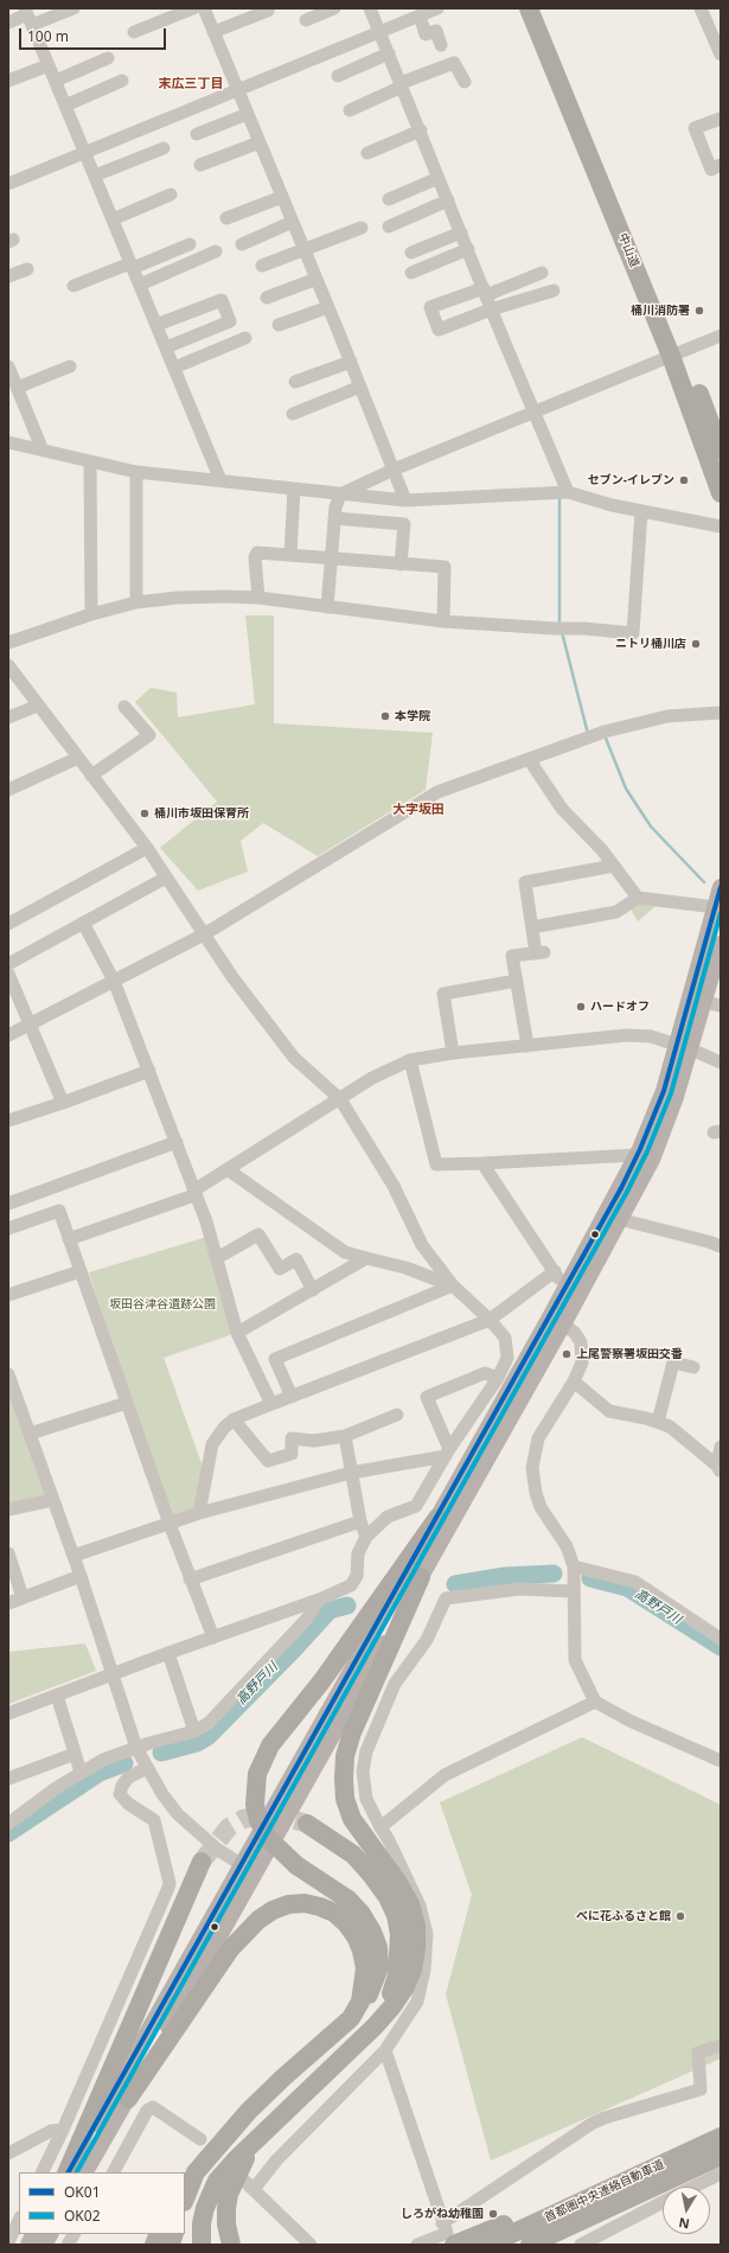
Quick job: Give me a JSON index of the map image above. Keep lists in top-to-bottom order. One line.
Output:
{"streets":{"highway":["中山道","首都圏中央連絡自動車道"]},"districts":["末広三丁目","大字坂田"],"water":["高野戸川"],"parks":["坂田谷津谷遺跡公園"],"places":["桶川消防署","セブン-イレブン","ニトリ桶川店","本学院","桶川市坂田保育所","ハードオフ","上尾警察署坂田交番","べに花ふるさと館","しろがね幼稚園"],"lines":["transit line OK01","transit line OK02"],"legend":["OK01","OK02"],"scale_bar":"100 m","north":"bottom"}
